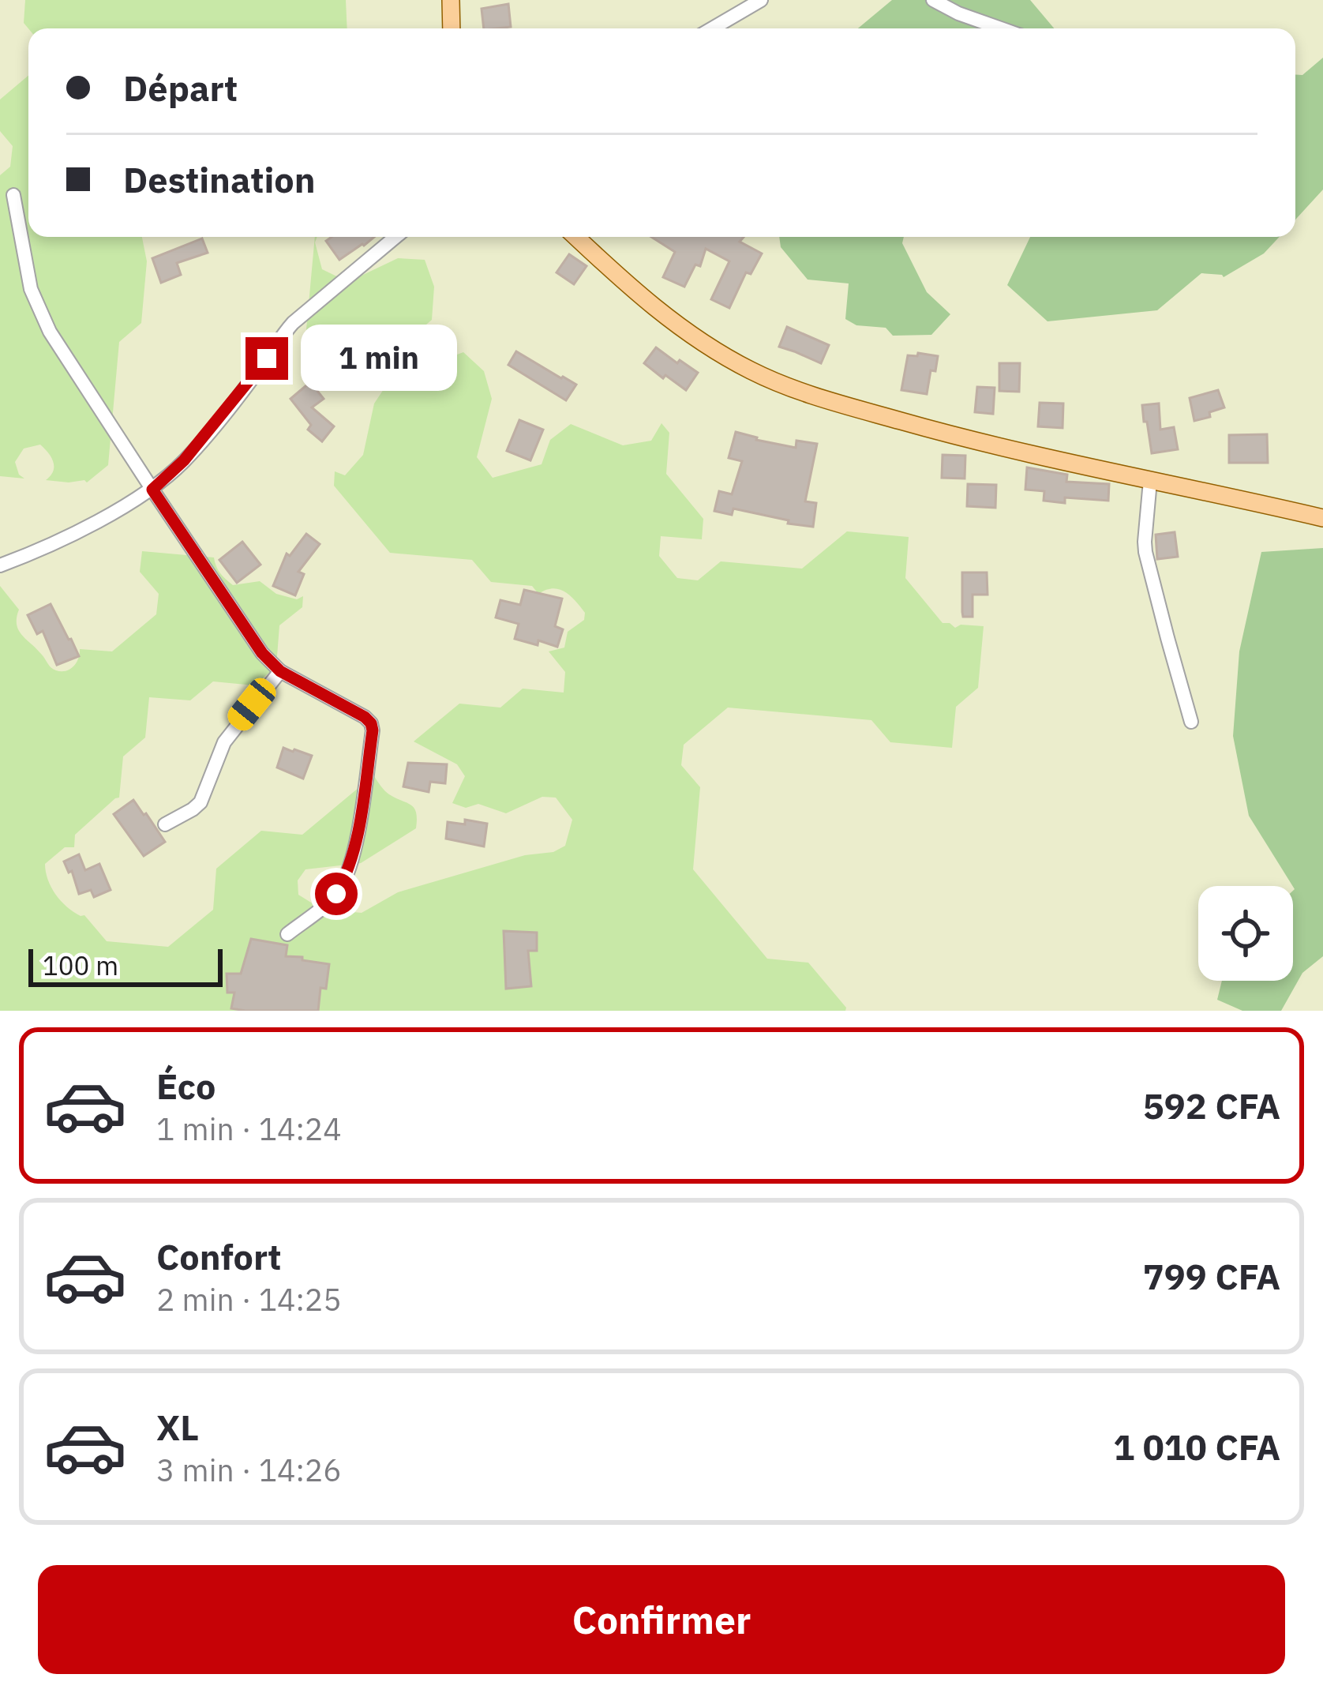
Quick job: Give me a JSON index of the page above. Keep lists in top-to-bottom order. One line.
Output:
{"scale_bar":"100 m","page":{"banner":["Départ","Destination"],"bubble":"1 min","scale":"100 m","list":[{"name":"Éco","note":"1 min · 14:24","value":"592 CFA"},{"name":"Confort","note":"2 min · 14:25","value":"799 CFA"},{"name":"XL","note":"3 min · 14:26","value":"1 010 CFA"}],"buttons":"Confirmer"}}
